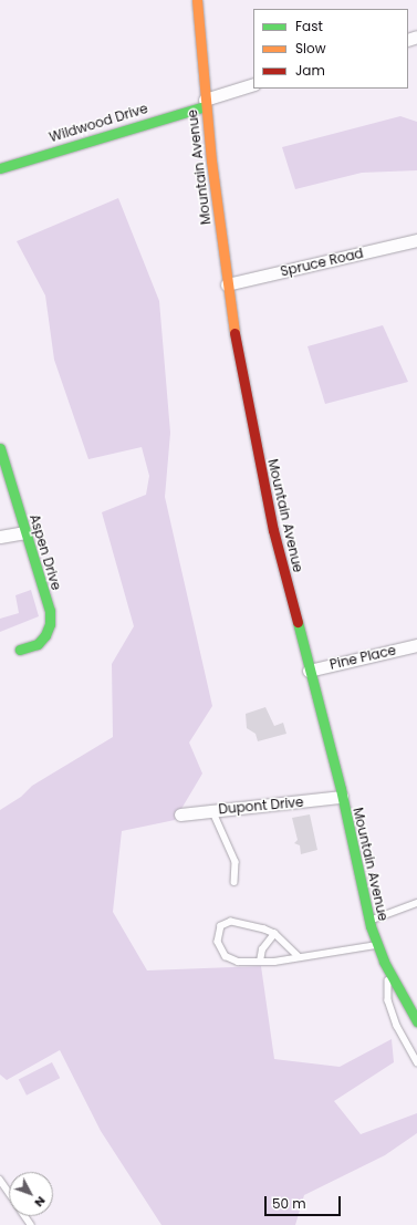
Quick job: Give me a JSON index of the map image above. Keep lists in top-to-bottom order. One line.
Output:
{"streets":{"street":["Wildwood Drive","Mountain Avenue","Spruce Road","Aspen Drive","Pine Place","Dupont Drive"]},"crossings":[["Wildwood Drive","Mountain Avenue"],["Mountain Avenue","Spruce Road"],["Mountain Avenue","Pine Place"],["Mountain Avenue","Dupont Drive"]],"legend":["Fast","Slow","Jam"],"scale_bar":"50 m","north":"bottom right"}
